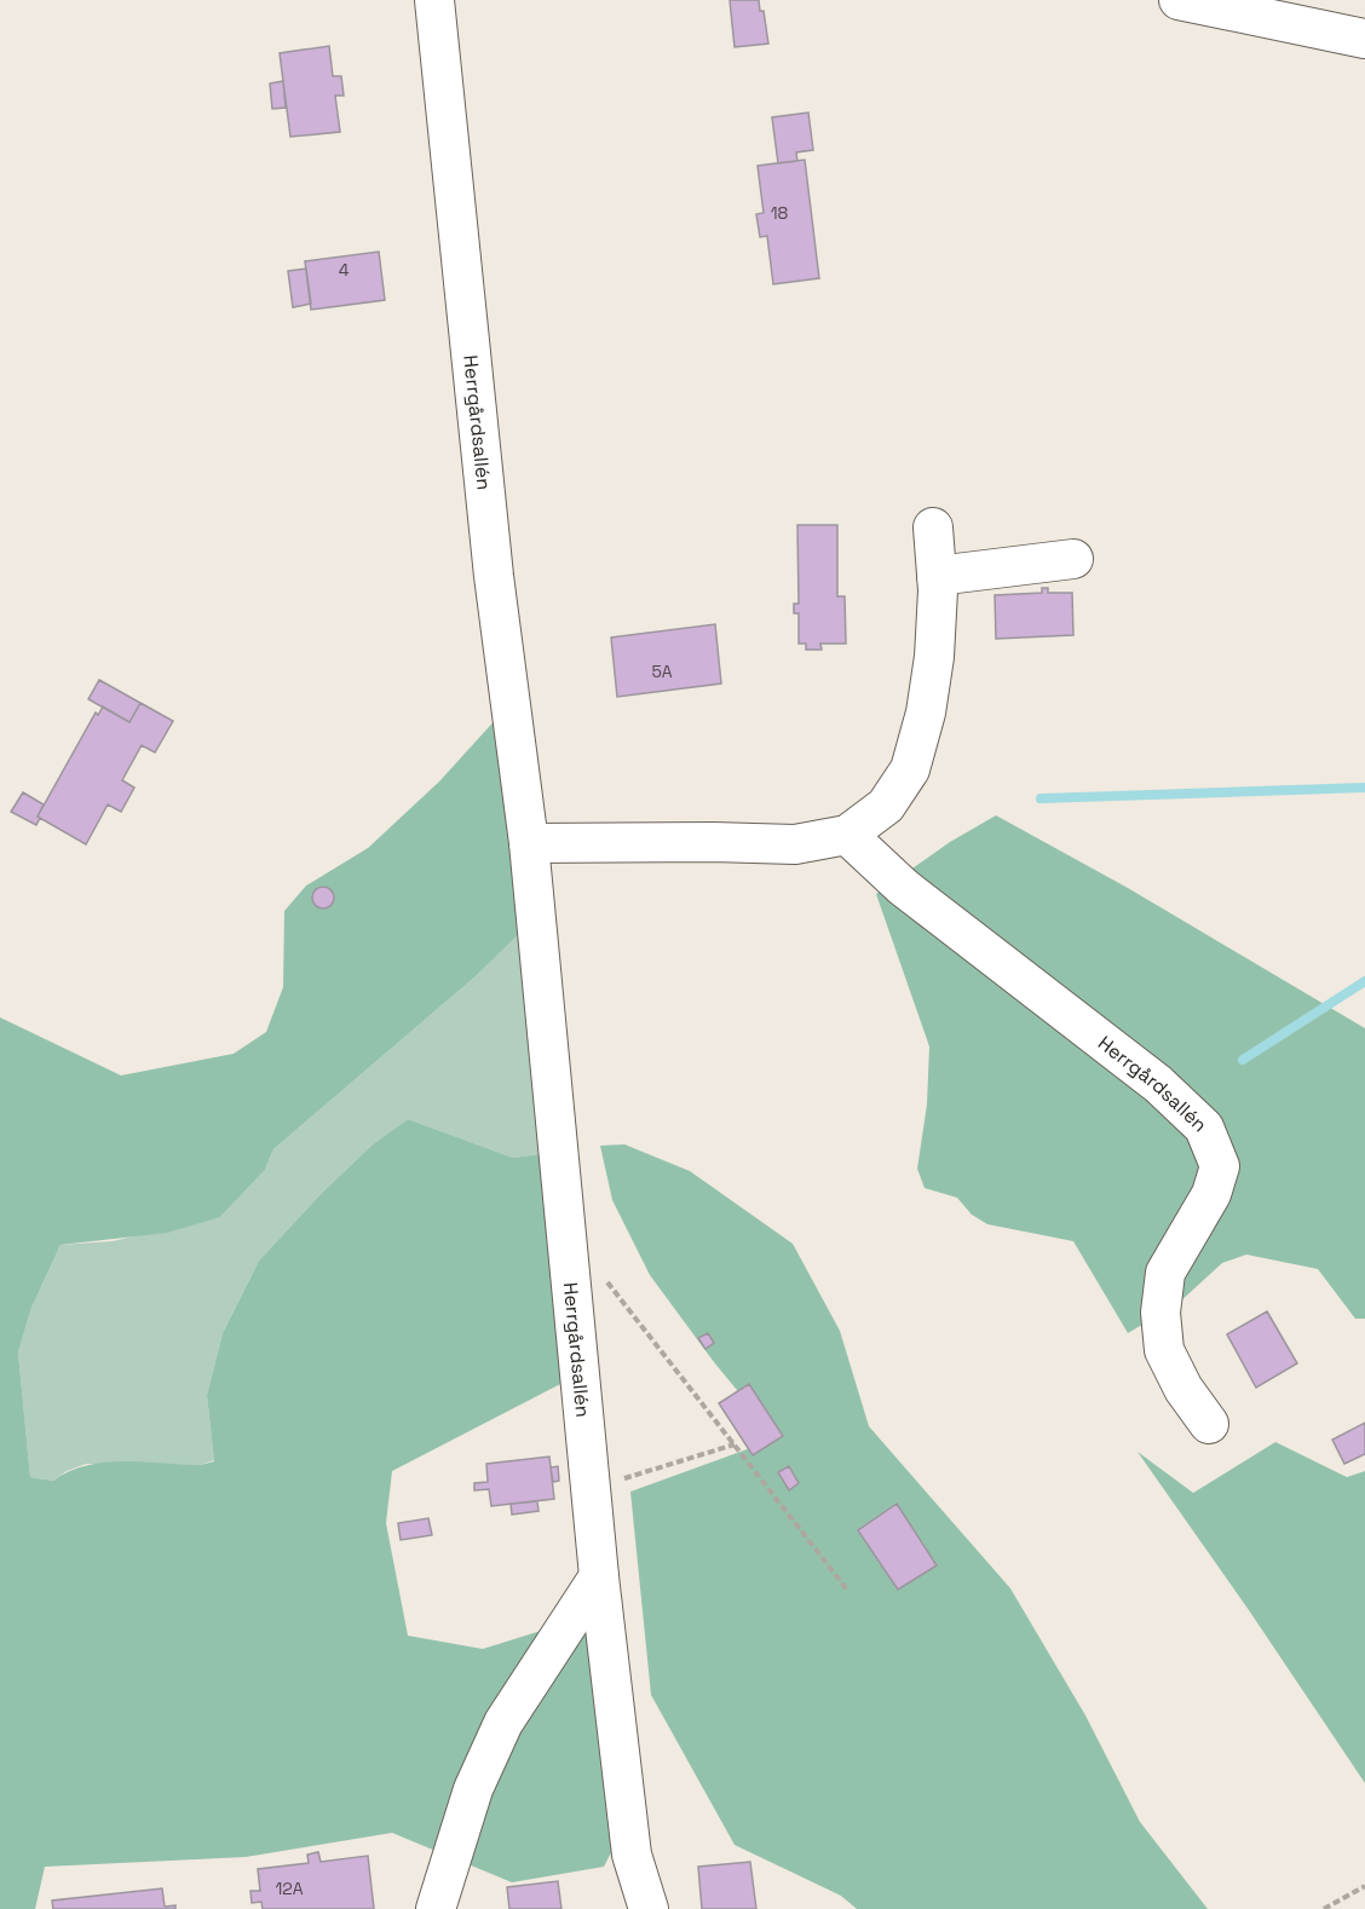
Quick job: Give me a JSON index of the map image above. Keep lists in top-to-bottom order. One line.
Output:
{"streets":{"street":["Herrgårdsallén"]},"house_numbers":["18","4","5A","12A"]}
